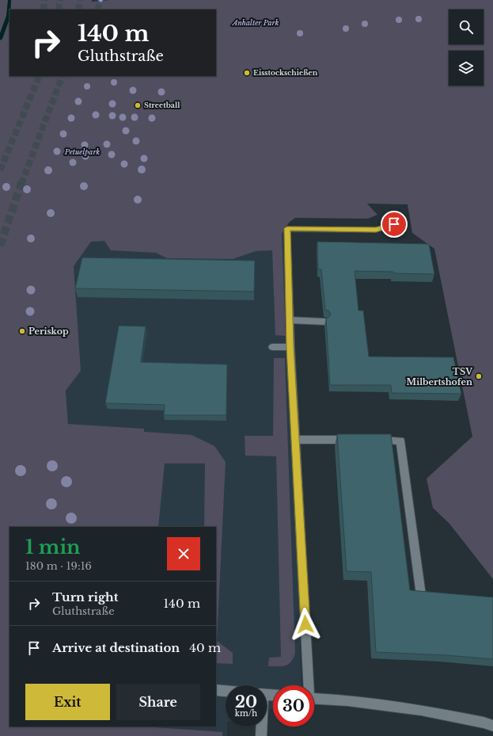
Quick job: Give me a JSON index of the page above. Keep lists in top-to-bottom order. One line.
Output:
{"parks":["Anhalter Park","Petuelpark"],"places":["Eisstockschießen","Streetball","Periskop","TSV Milbertshofen"],"page":{"turn":["140 m","Gluthstraße"],"heading":["1 min","180 m · 19:16"],"list":[{"name":"Turn right","note":"Gluthstraße","value":"140 m"},{"name":"Arrive at destination","value":"40 m"}],"buttons":["Exit","Share"],"speed":"20 km/h","limit":"30"}}
